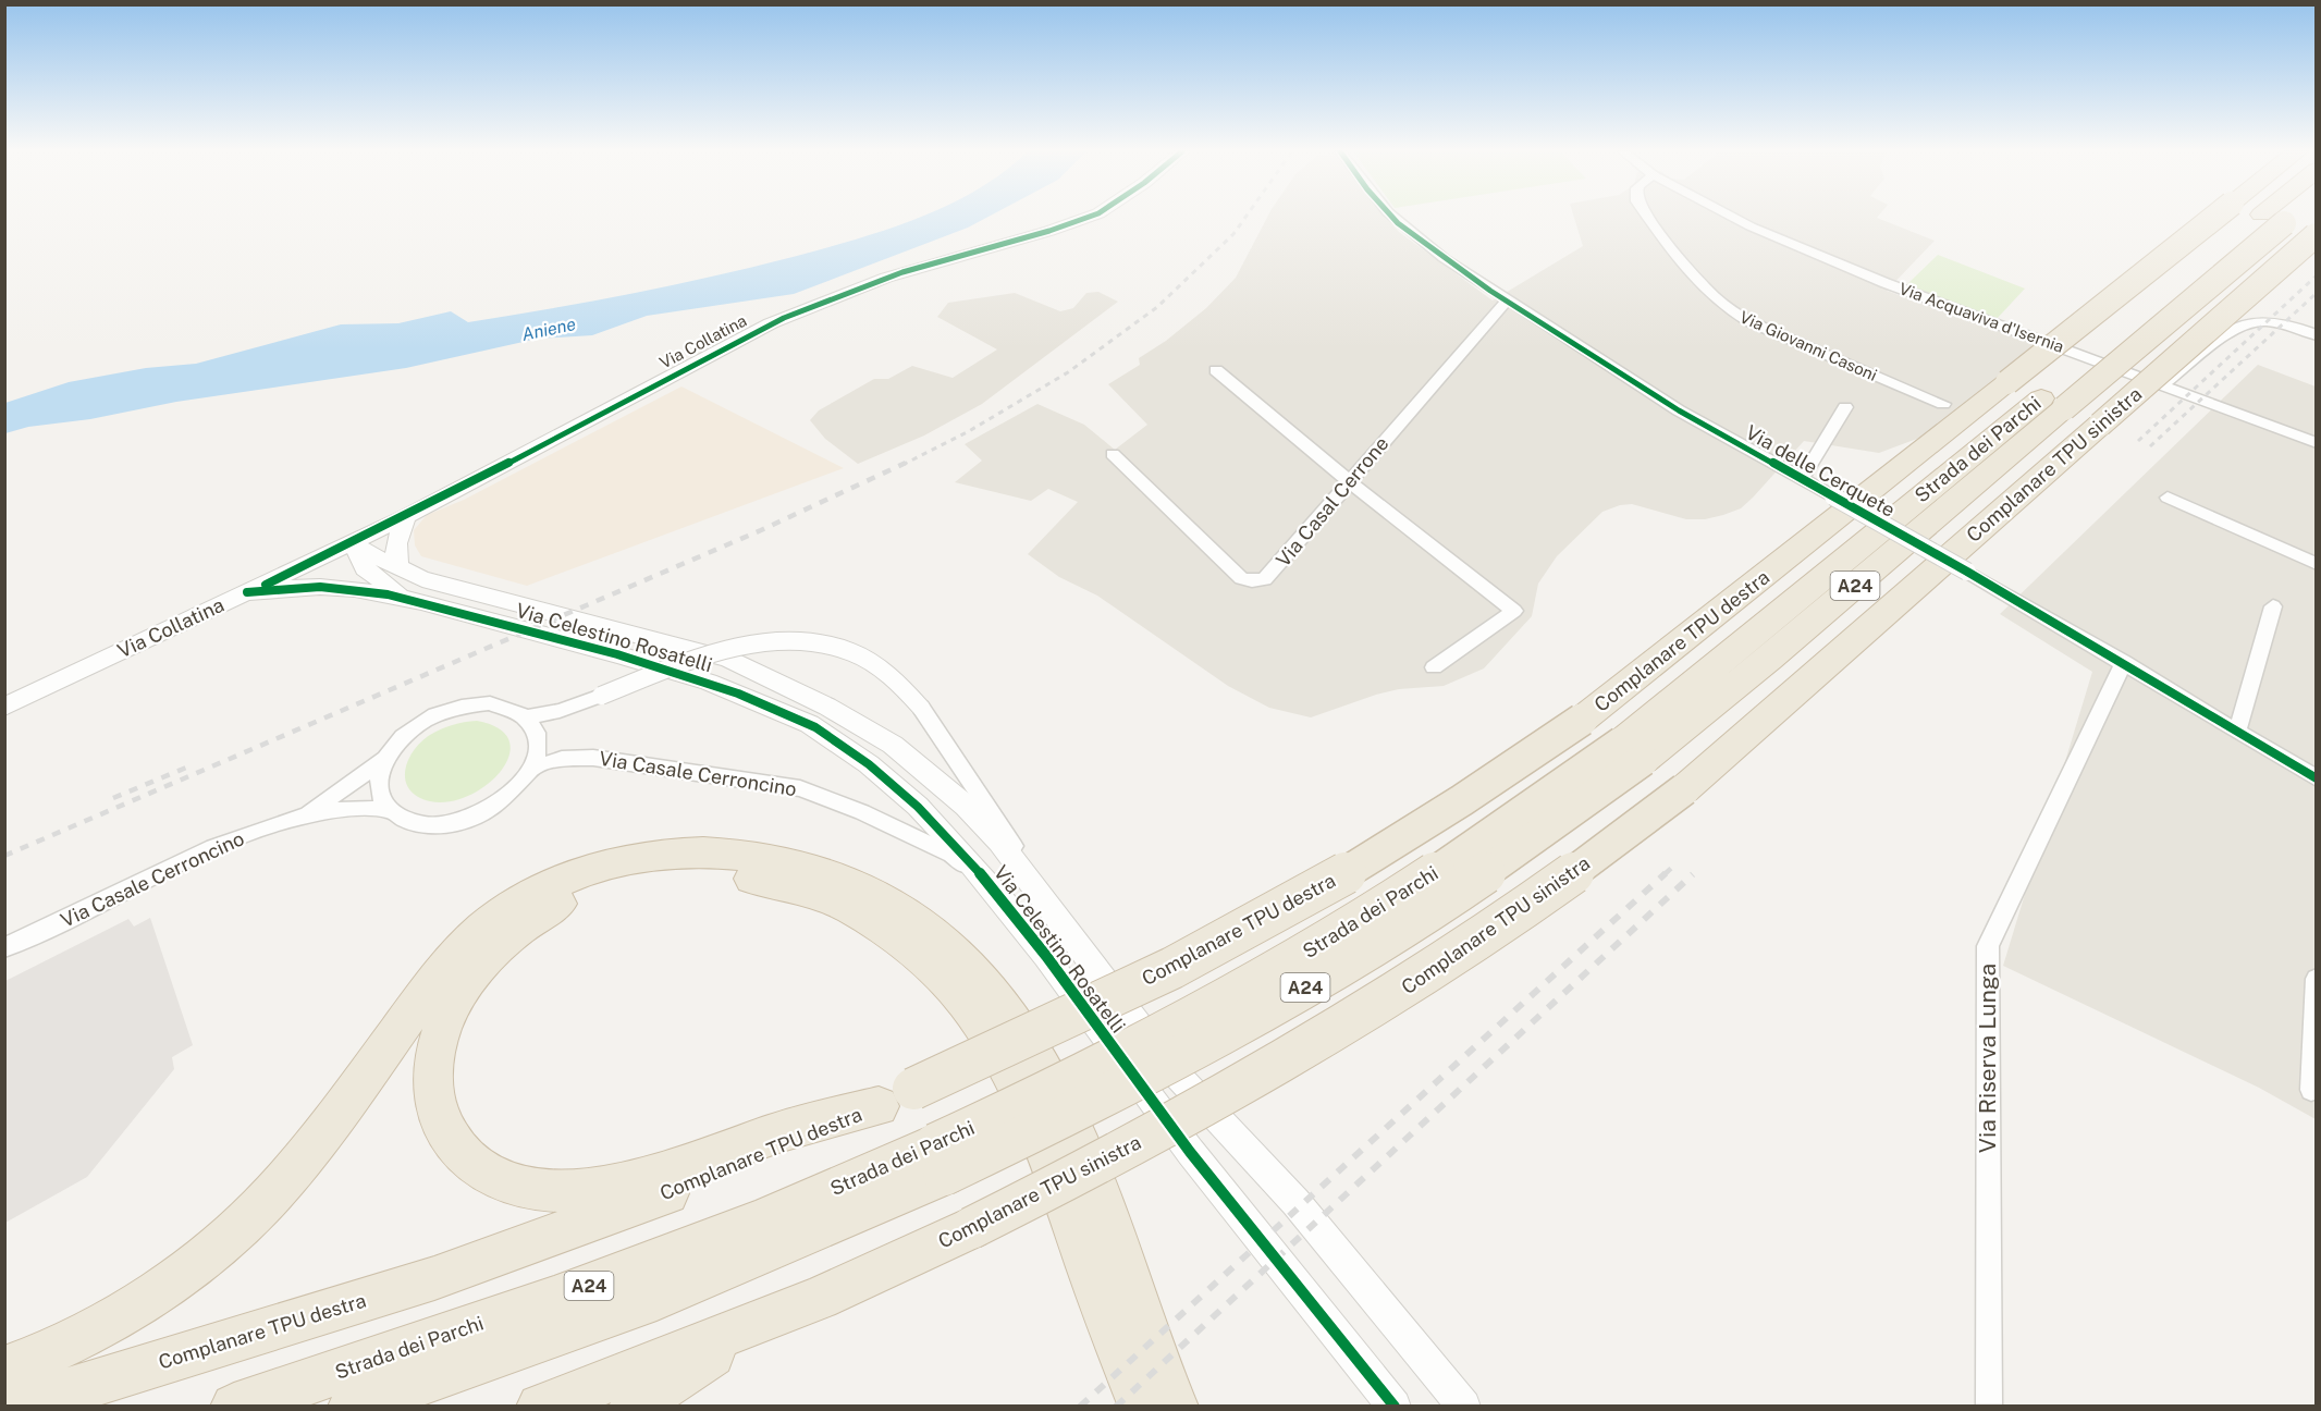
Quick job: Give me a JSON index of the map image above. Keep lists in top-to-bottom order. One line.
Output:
{"streets":{"highway":["Strada dei Parchi","Complanare TPU sinistra","A24","Complanare TPU destra"],"street":["Via Acquaviva d'Isernia","Via Collatina","Via Giovanni Casoni","Via delle Cerquete","Via Casal Cerrone","Via Celestino Rosatelli","Via Casale Cerroncino","Via Riserva Lunga"]},"crossings":[["Via Collatina","Via Celestino Rosatelli"],["Via delle Cerquete","Via Casal Cerrone"],["Via delle Cerquete","Via Riserva Lunga"],["Via Celestino Rosatelli","Via Casale Cerroncino"]],"water":["Aniene"]}
